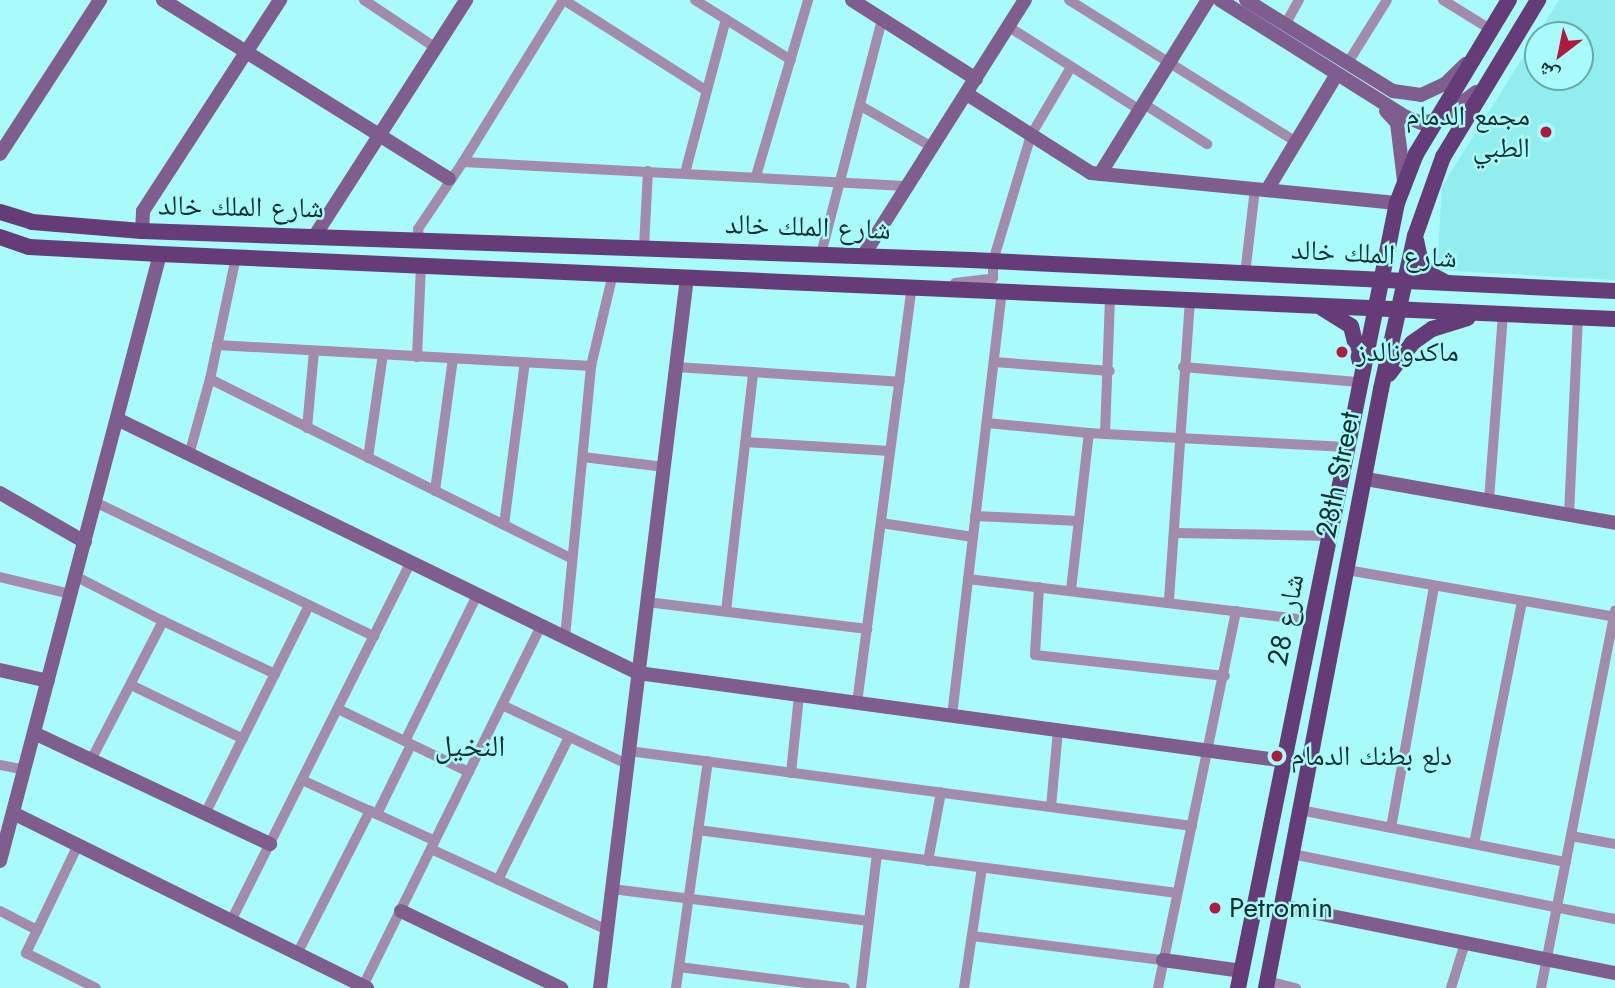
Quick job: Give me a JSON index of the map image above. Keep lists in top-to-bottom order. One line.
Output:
{"streets":{"main road":["شارع الملك خالد","28th Street","شارع 28"]},"crossings":[["شارع الملك خالد","28th Street"],["شارع الملك خالد","شارع 28"]],"districts":["النخيل"],"places":["مجمع الدمام الطبي","ماكدونالدز","دلع بطنك الدمام","Petromin"],"north":"bottom left"}
